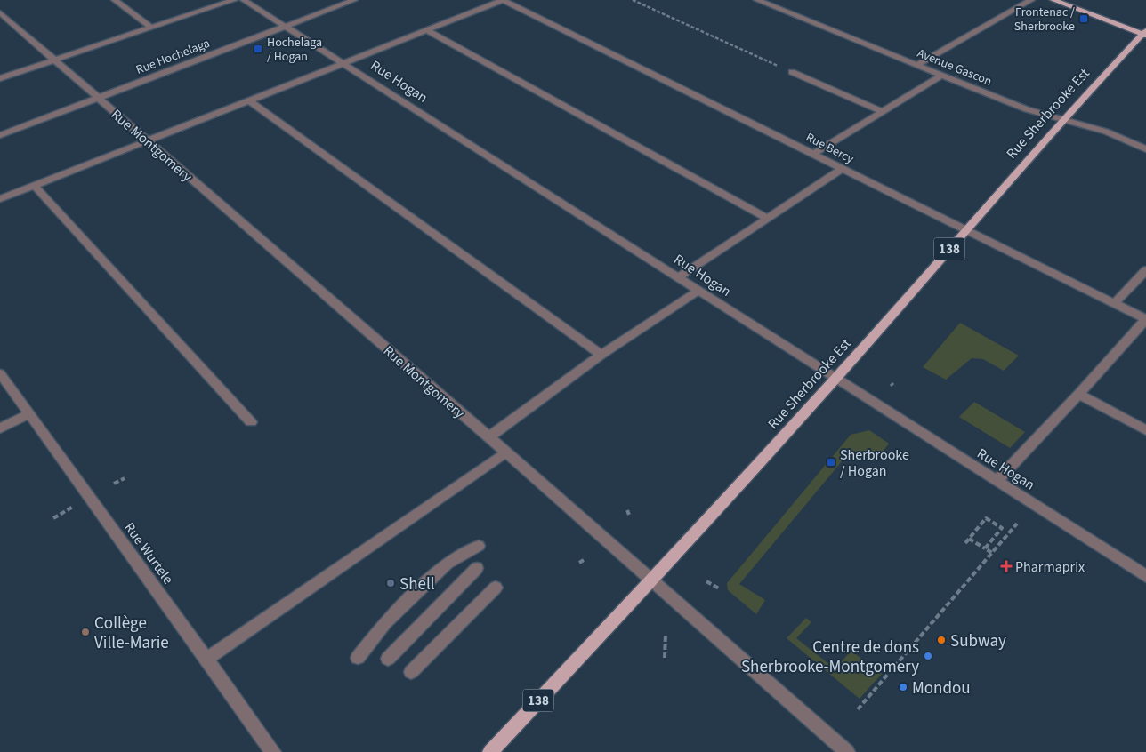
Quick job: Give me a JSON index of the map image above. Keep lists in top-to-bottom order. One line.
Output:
{"streets":{"main road":["Rue Sherbrooke Est","138"],"street":["Rue Hochelaga","Avenue Gascon","Rue Hogan","Rue Montgomery","Rue Bercy","Rue Wurtele"]},"crossings":[["Rue Hochelaga","Rue Hogan"],["Rue Hochelaga","Rue Montgomery"],["Avenue Gascon","Rue Sherbrooke Est"],["Rue Hogan","Rue Sherbrooke Est"],["Rue Sherbrooke Est","Rue Montgomery"],["Rue Sherbrooke Est","Rue Bercy"]],"places":{"transit":["Frontenac / Sherbrooke","Hochelaga / Hogan","Sherbrooke / Hogan"],"health":["Pharmaprix"],"other":["Shell","Collège Ville-Marie","Subway","Centre de dons Sherbrooke-Montgomery","Mondou"]}}
